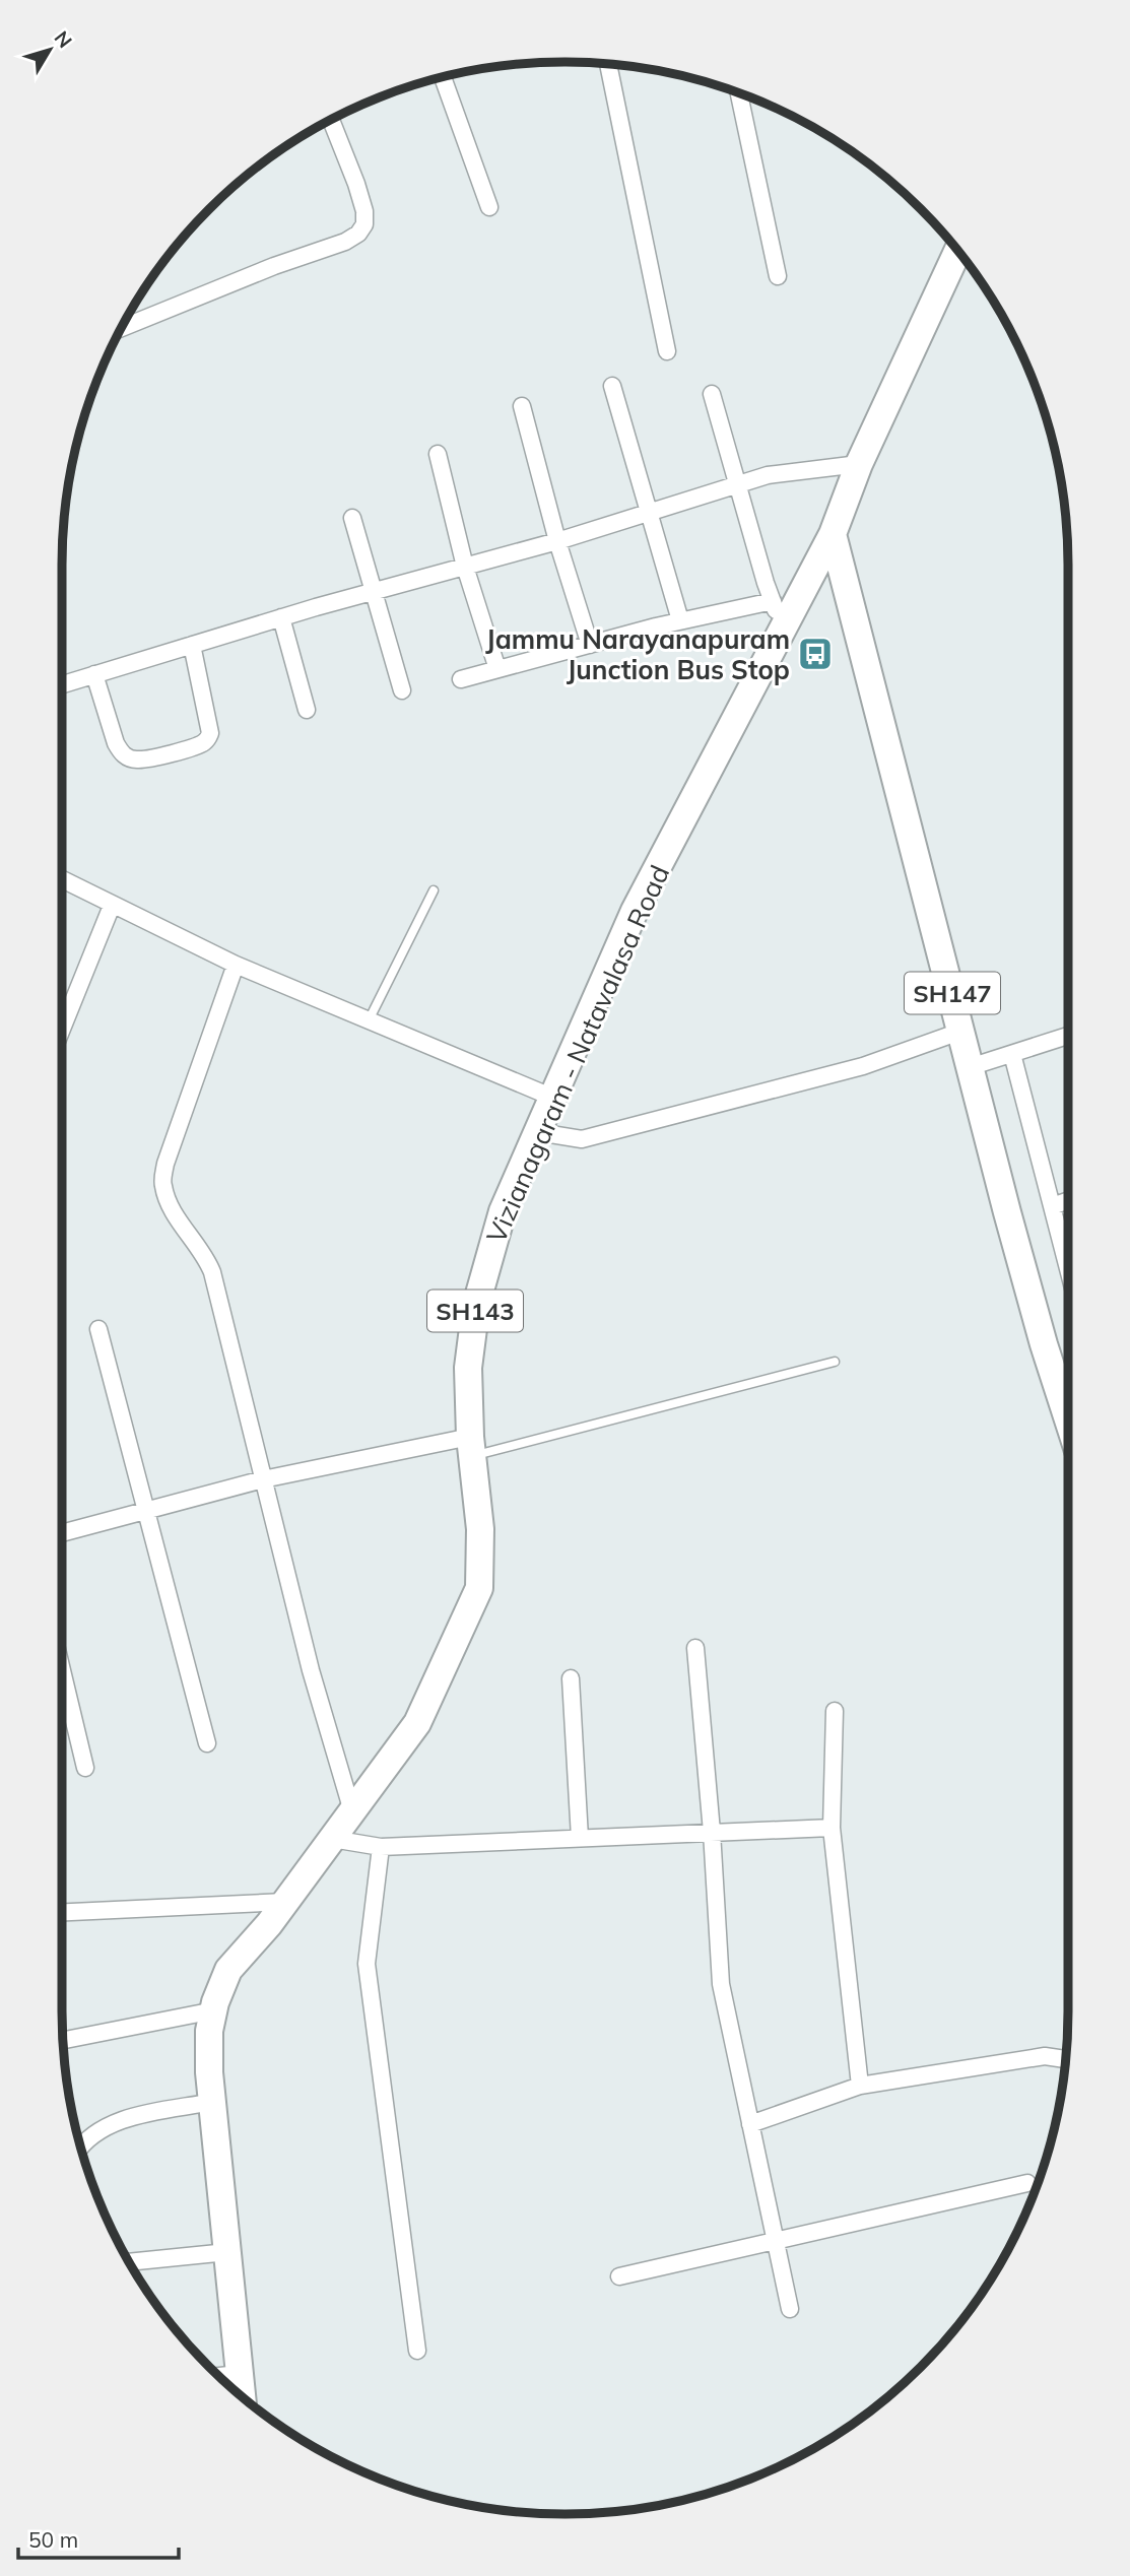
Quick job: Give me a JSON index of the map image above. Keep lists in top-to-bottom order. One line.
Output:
{"streets":{"main road":["SH147","Vizianagaram - Natavalasa Road","SH143"]},"crossings":[["SH147","Vizianagaram - Natavalasa Road"]],"places":{"bus stop":["Jammu Narayanapuram Junction Bus Stop"]},"scale_bar":"50 m","north":"top right"}
